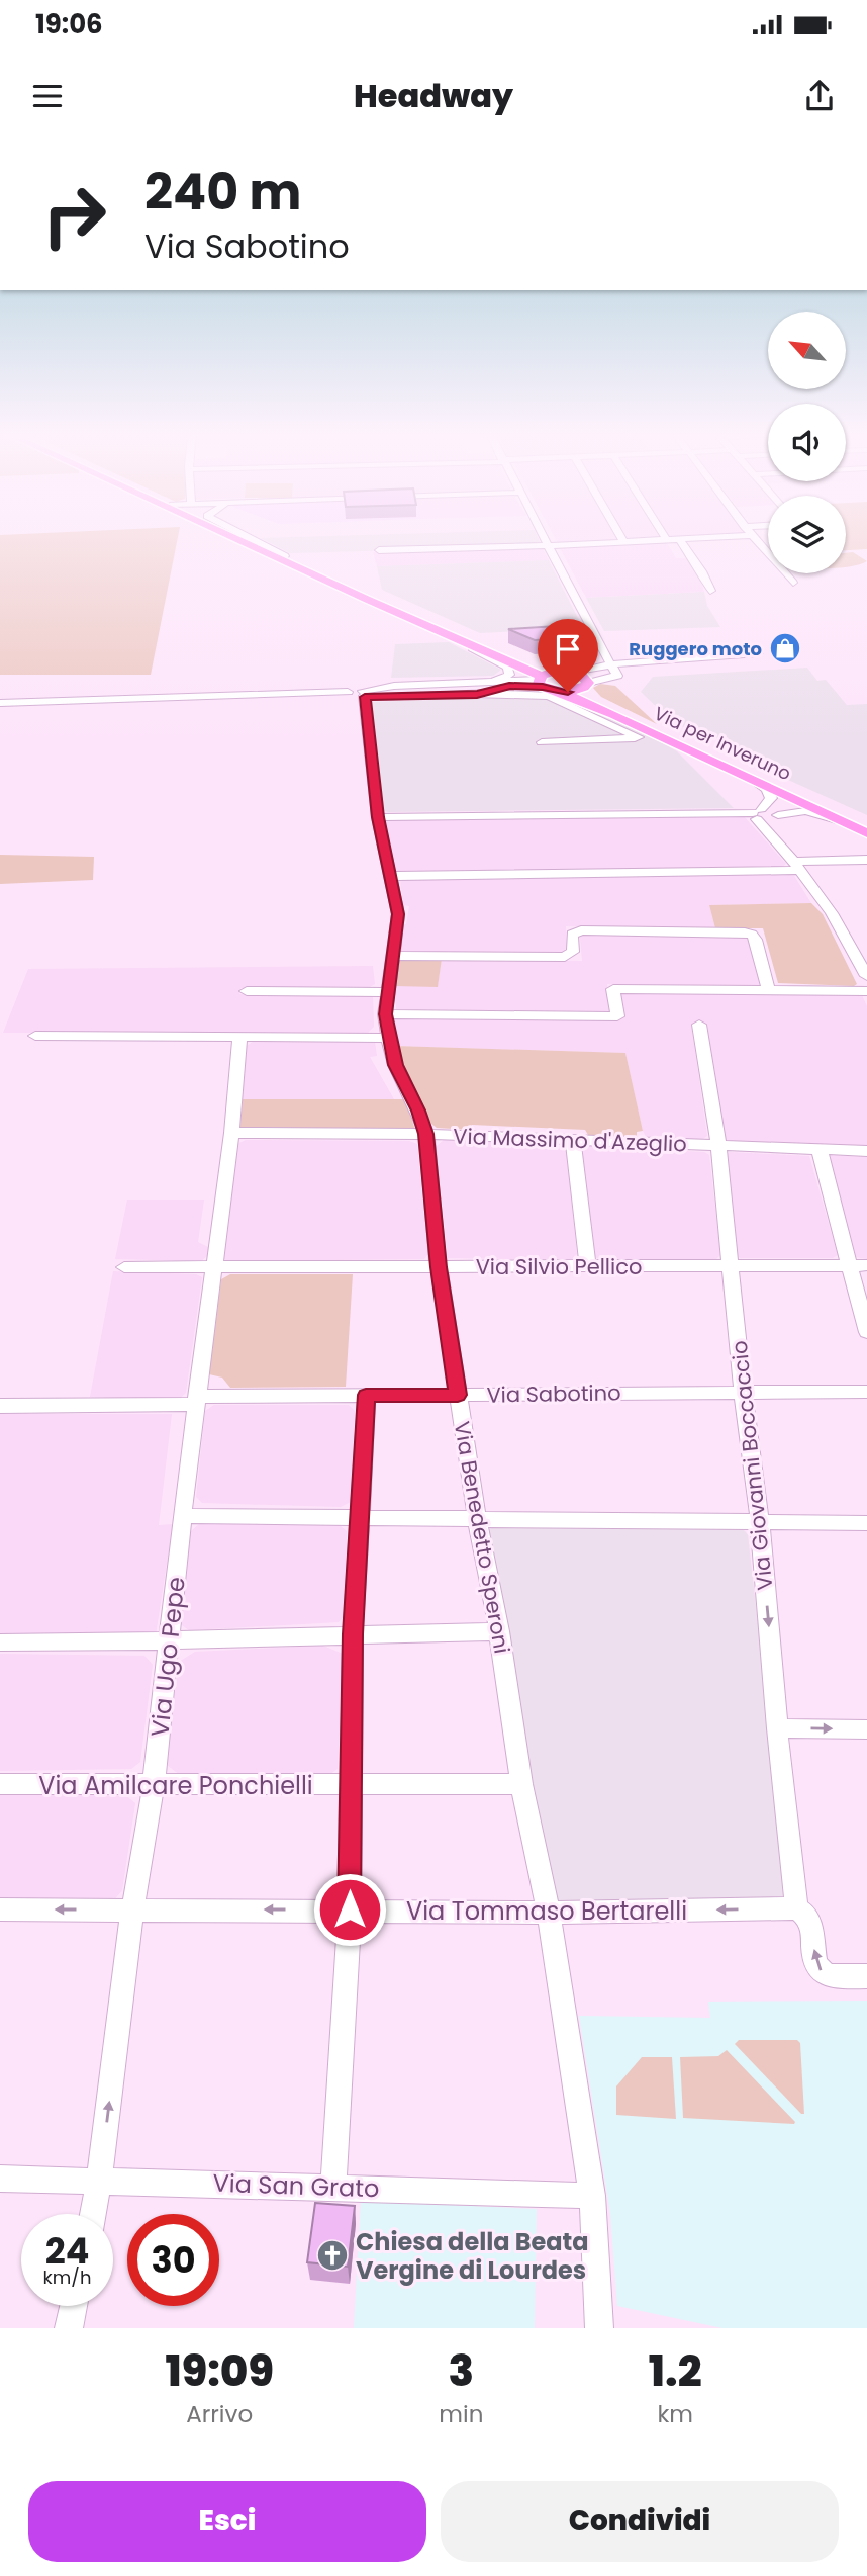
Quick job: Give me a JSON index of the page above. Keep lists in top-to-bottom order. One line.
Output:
{"streets":{"main road":["Via per Inveruno"],"street":["Via Massimo d'Azeglio","Via Silvio Pellico","Via Sabotino","Via Giovanni Boccaccio","Via Benedetto Speroni","Via Ugo Pepe","Via Amilcare Ponchielli","Via Tommaso Bertarelli","Via San Grato"]},"crossings":[["Via Massimo d'Azeglio","Via Giovanni Boccaccio"],["Via Massimo d'Azeglio","Via Benedetto Speroni"],["Via Massimo d'Azeglio","Via Ugo Pepe"],["Via Silvio Pellico","Via Giovanni Boccaccio"],["Via Silvio Pellico","Via Benedetto Speroni"],["Via Silvio Pellico","Via Ugo Pepe"],["Via Sabotino","Via Giovanni Boccaccio"],["Via Sabotino","Via Benedetto Speroni"],["Via Sabotino","Via Ugo Pepe"],["Via Giovanni Boccaccio","Via Tommaso Bertarelli"],["Via Benedetto Speroni","Via Amilcare Ponchielli"],["Via Benedetto Speroni","Via Tommaso Bertarelli"],["Via Benedetto Speroni","Via San Grato"],["Via Ugo Pepe","Via Amilcare Ponchielli"],["Via Ugo Pepe","Via Tommaso Bertarelli"],["Via Ugo Pepe","Via San Grato"]],"one_way":["Via Tommaso Bertarelli"],"places":{"shop":["Ruggero moto"],"church":["Chiesa della Beata Vergine di Lourdes"]},"north":"top left","page":{"status":"19:06","header":"Headway","turn":["240 m","Via Sabotino"],"speed":"24 km/h","limit":"30","eta":["19:09","Arrivo","3","min","1.2","km"],"buttons":["Esci","Condividi"]}}
